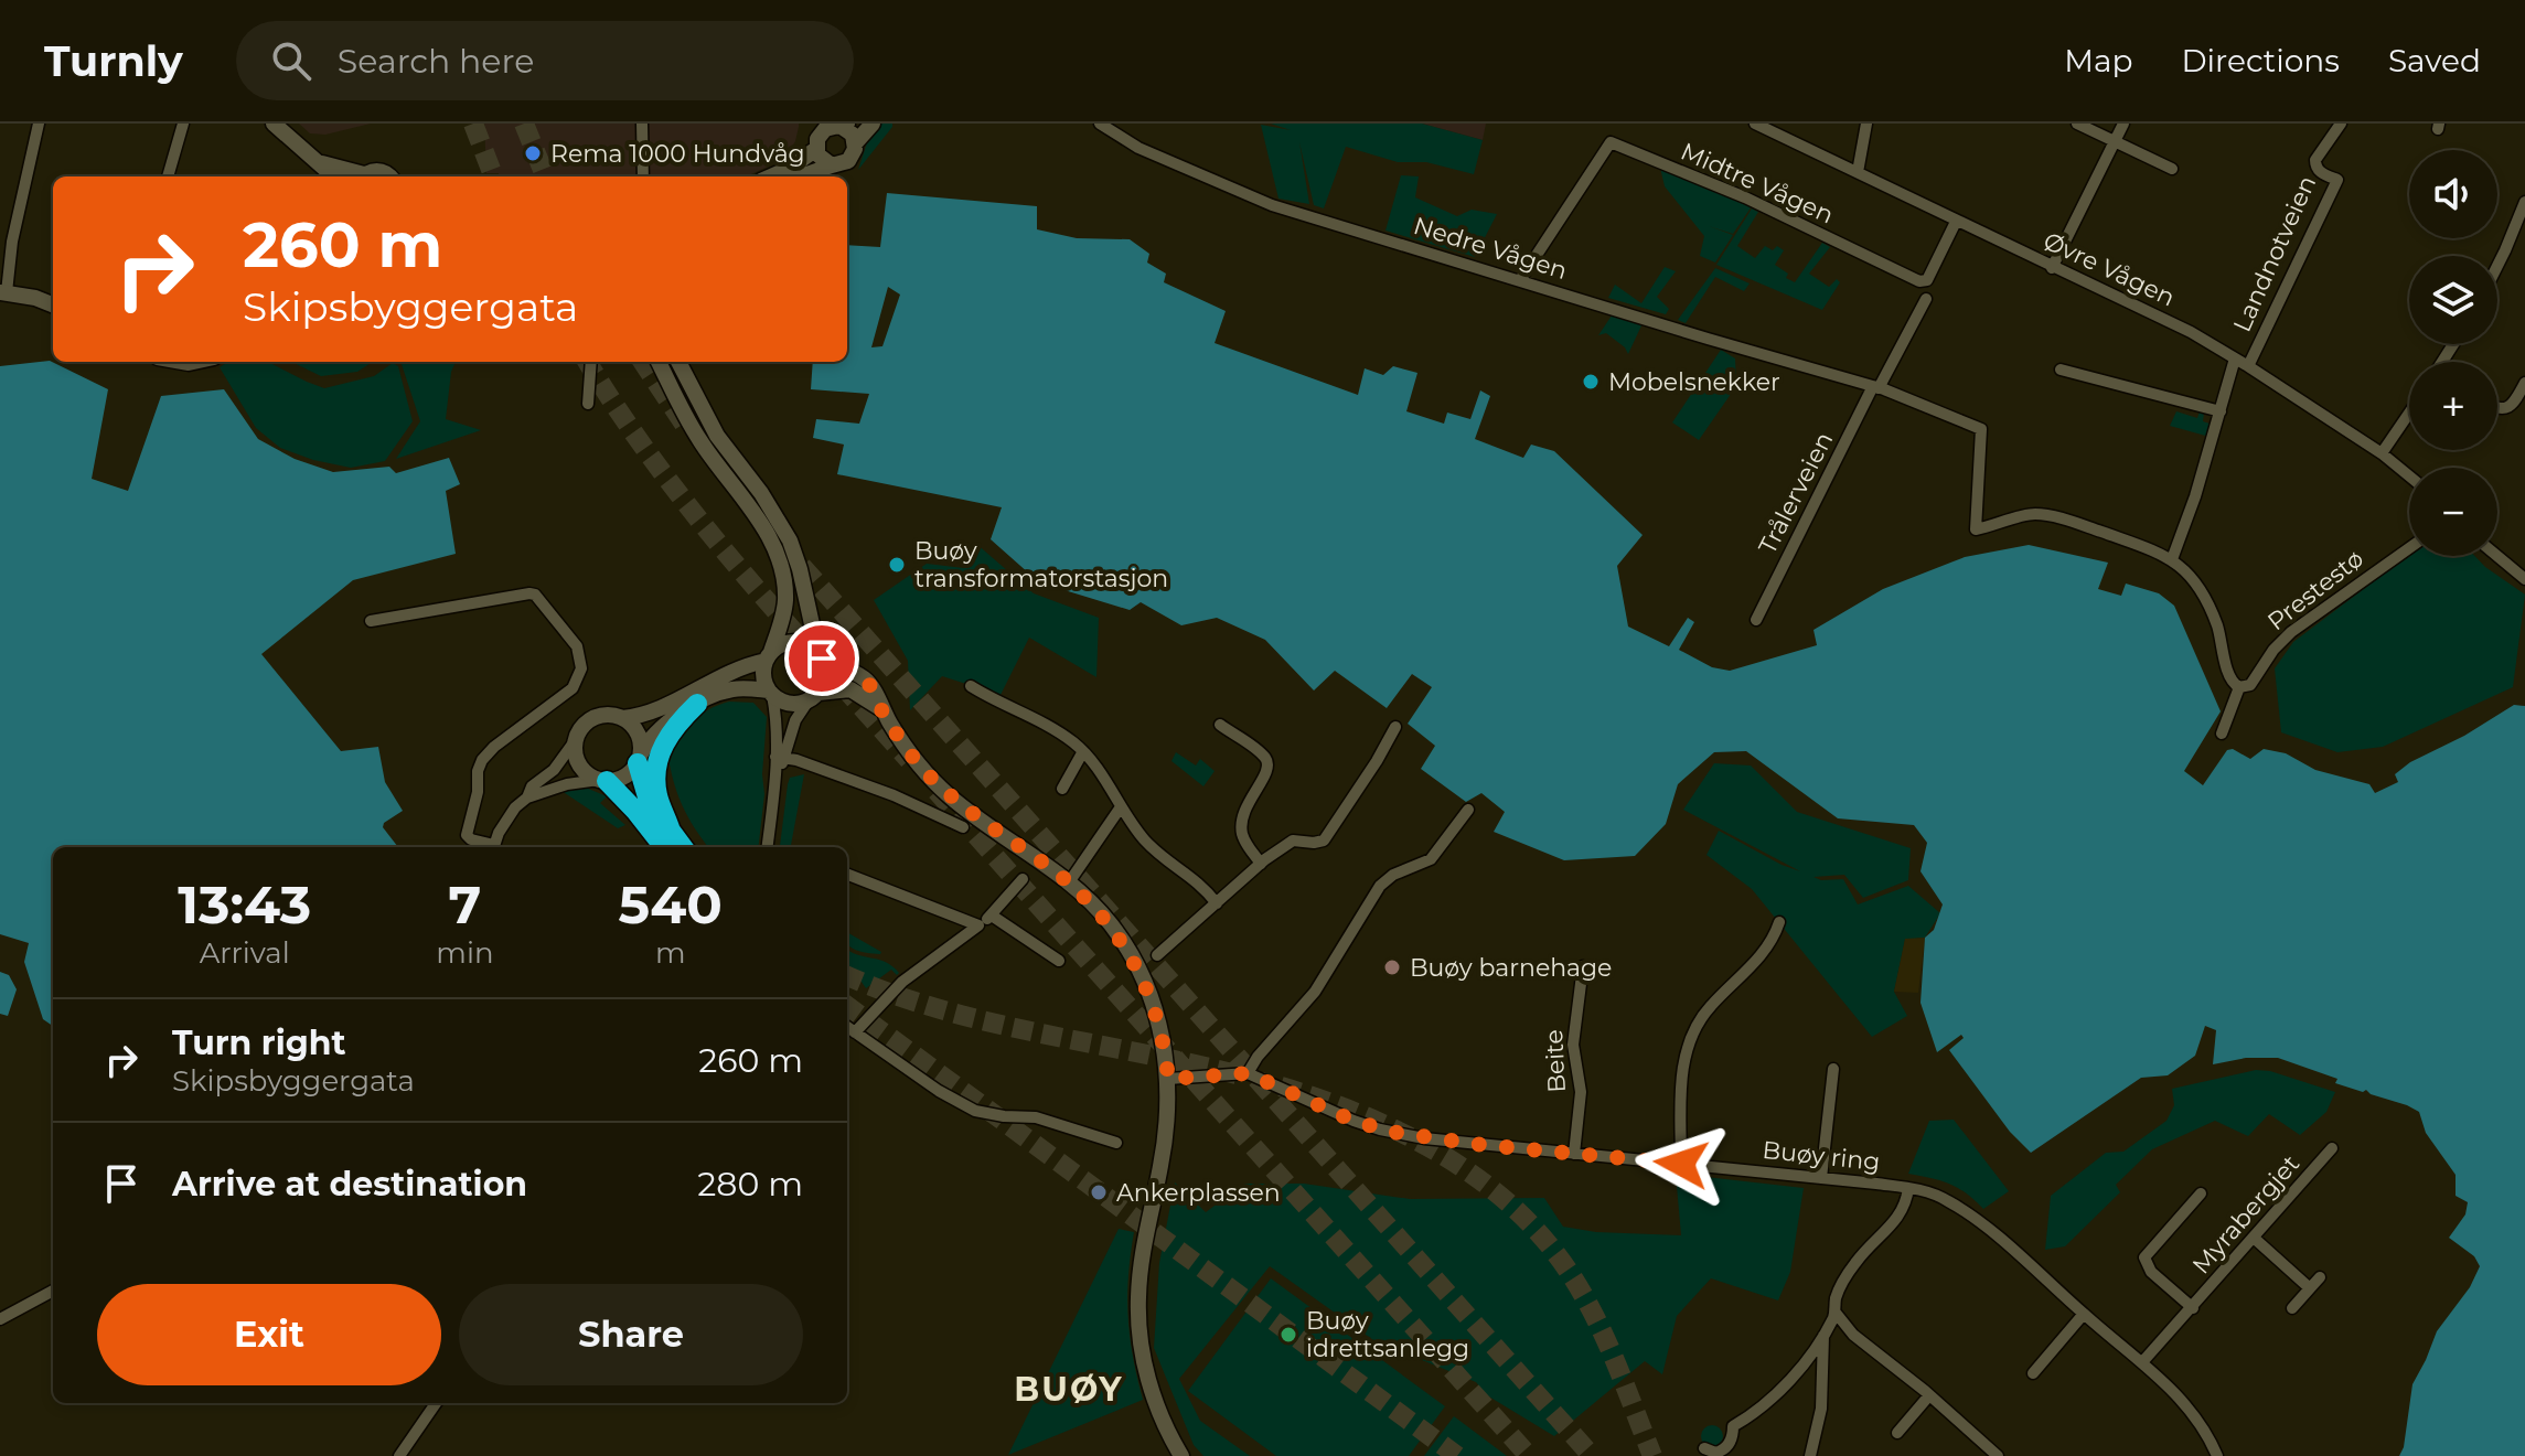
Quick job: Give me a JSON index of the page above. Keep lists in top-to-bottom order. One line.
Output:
{"streets":{"street":["Midtre Vågen","Nedre Vågen","Landnotveien","Øvre Vågen","Trålerveien","Prestestø","Beite","Buøy ring","Myrabergjet"]},"crossings":[["Midtre Vågen","Nedre Vågen"],["Midtre Vågen","Øvre Vågen"],["Nedre Vågen","Trålerveien"],["Landnotveien","Øvre Vågen"],["Beite","Buøy ring"],["Buøy ring","Myrabergjet"]],"districts":["BUØY"],"places":["Rema 1000 Hundvåg","Mobelsnekker","Buøy transformatorstasjon","Buøy barnehage","Ankerplassen","Buøy idrettsanlegg"],"page":{"header":"Turnly","search":"Search here","nav":["Map","Directions","Saved"],"map_buttons":["+","−"],"turn":["260 m","Skipsbyggergata"],"eta":["13:43","Arrival","7","min","540","m"],"list":[{"name":"Turn right","note":"Skipsbyggergata","value":"260 m"},{"name":"Arrive at destination","value":"280 m"}],"buttons":["Exit","Share"]}}
